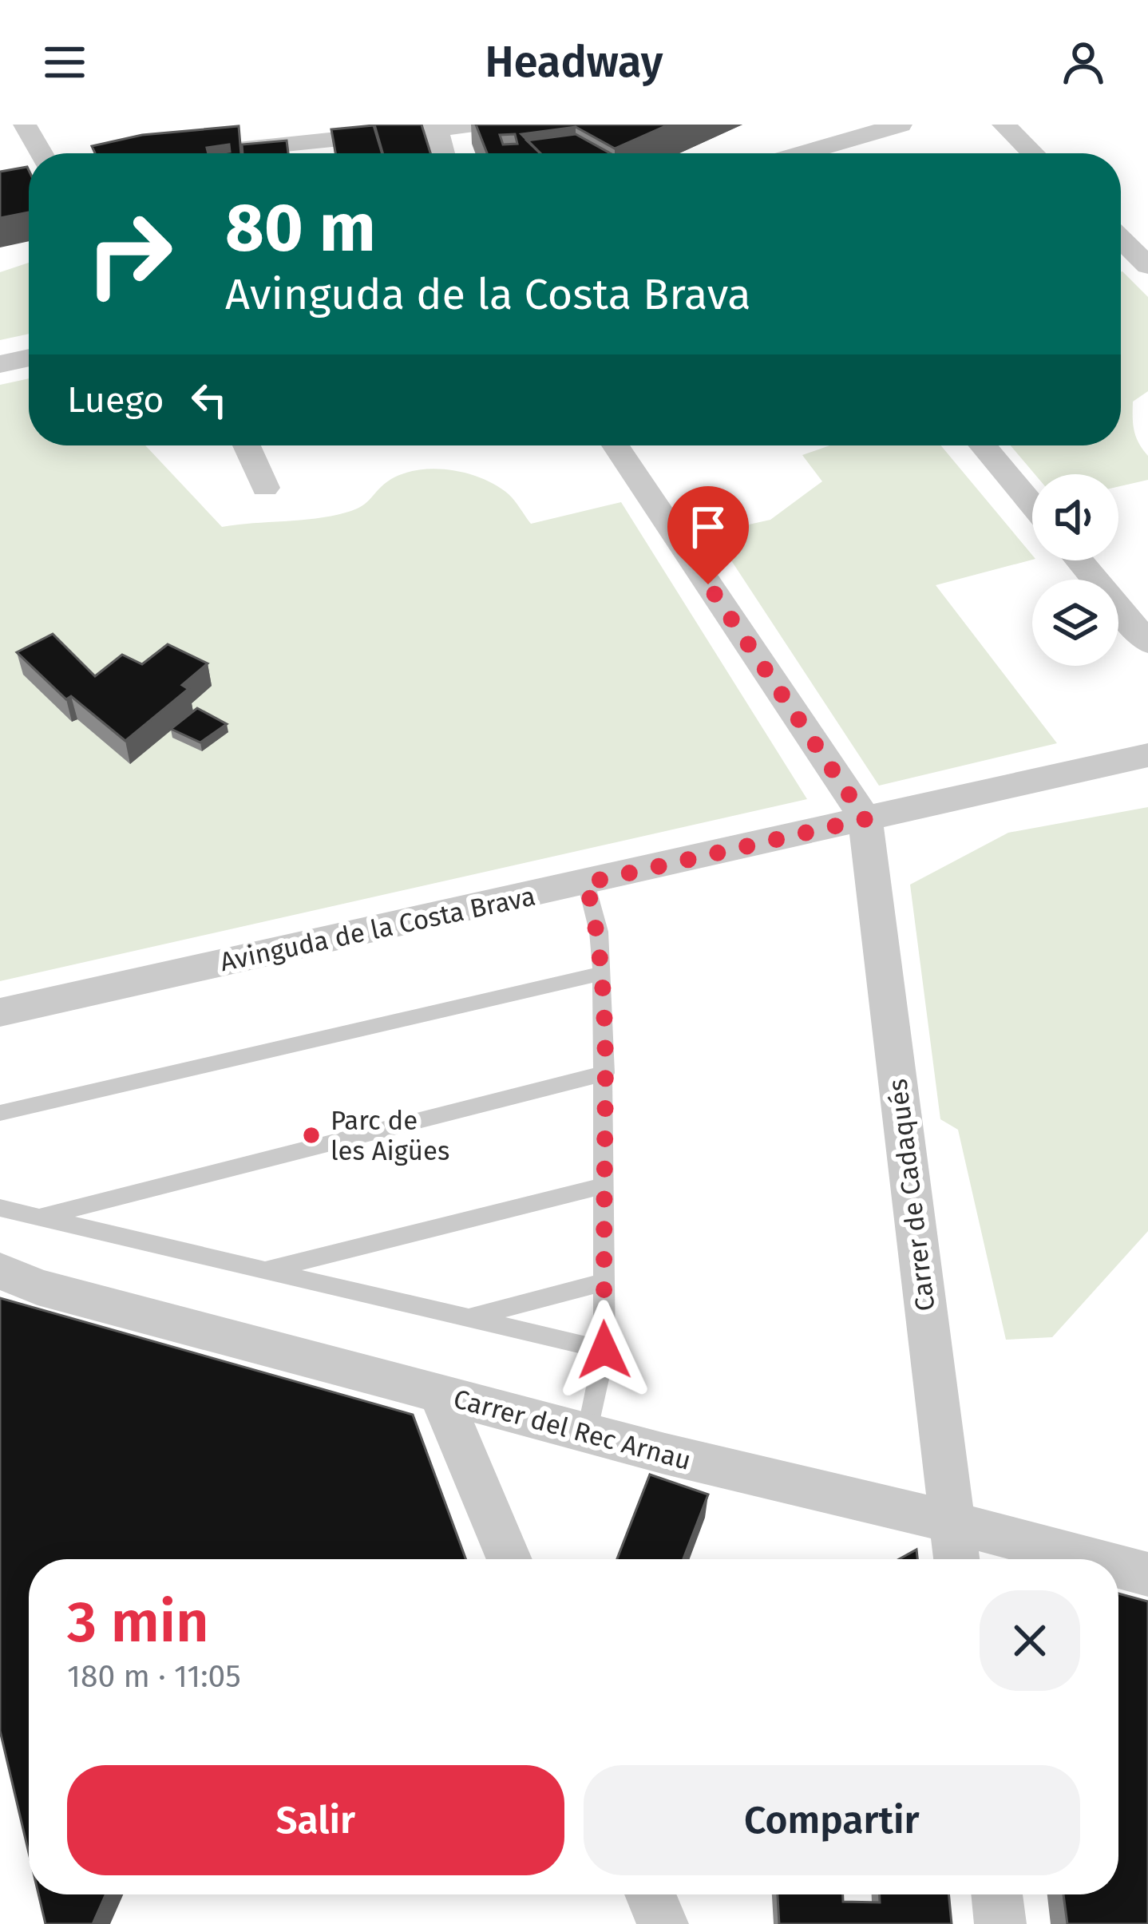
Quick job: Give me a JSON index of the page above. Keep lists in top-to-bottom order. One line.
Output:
{"streets":{"street":["Avinguda de la Costa Brava","Carrer de Cadaqués","Carrer del Rec Arnau"]},"crossings":[["Avinguda de la Costa Brava","Carrer de Cadaqués"],["Carrer de Cadaqués","Carrer del Rec Arnau"]],"places":["Parc de les Aigües"],"page":{"header":"Headway","turn":["80 m","Avinguda de la Costa Brava"],"then":"Luego","heading":["3 min","180 m · 11:05"],"buttons":["Salir","Compartir"]}}
